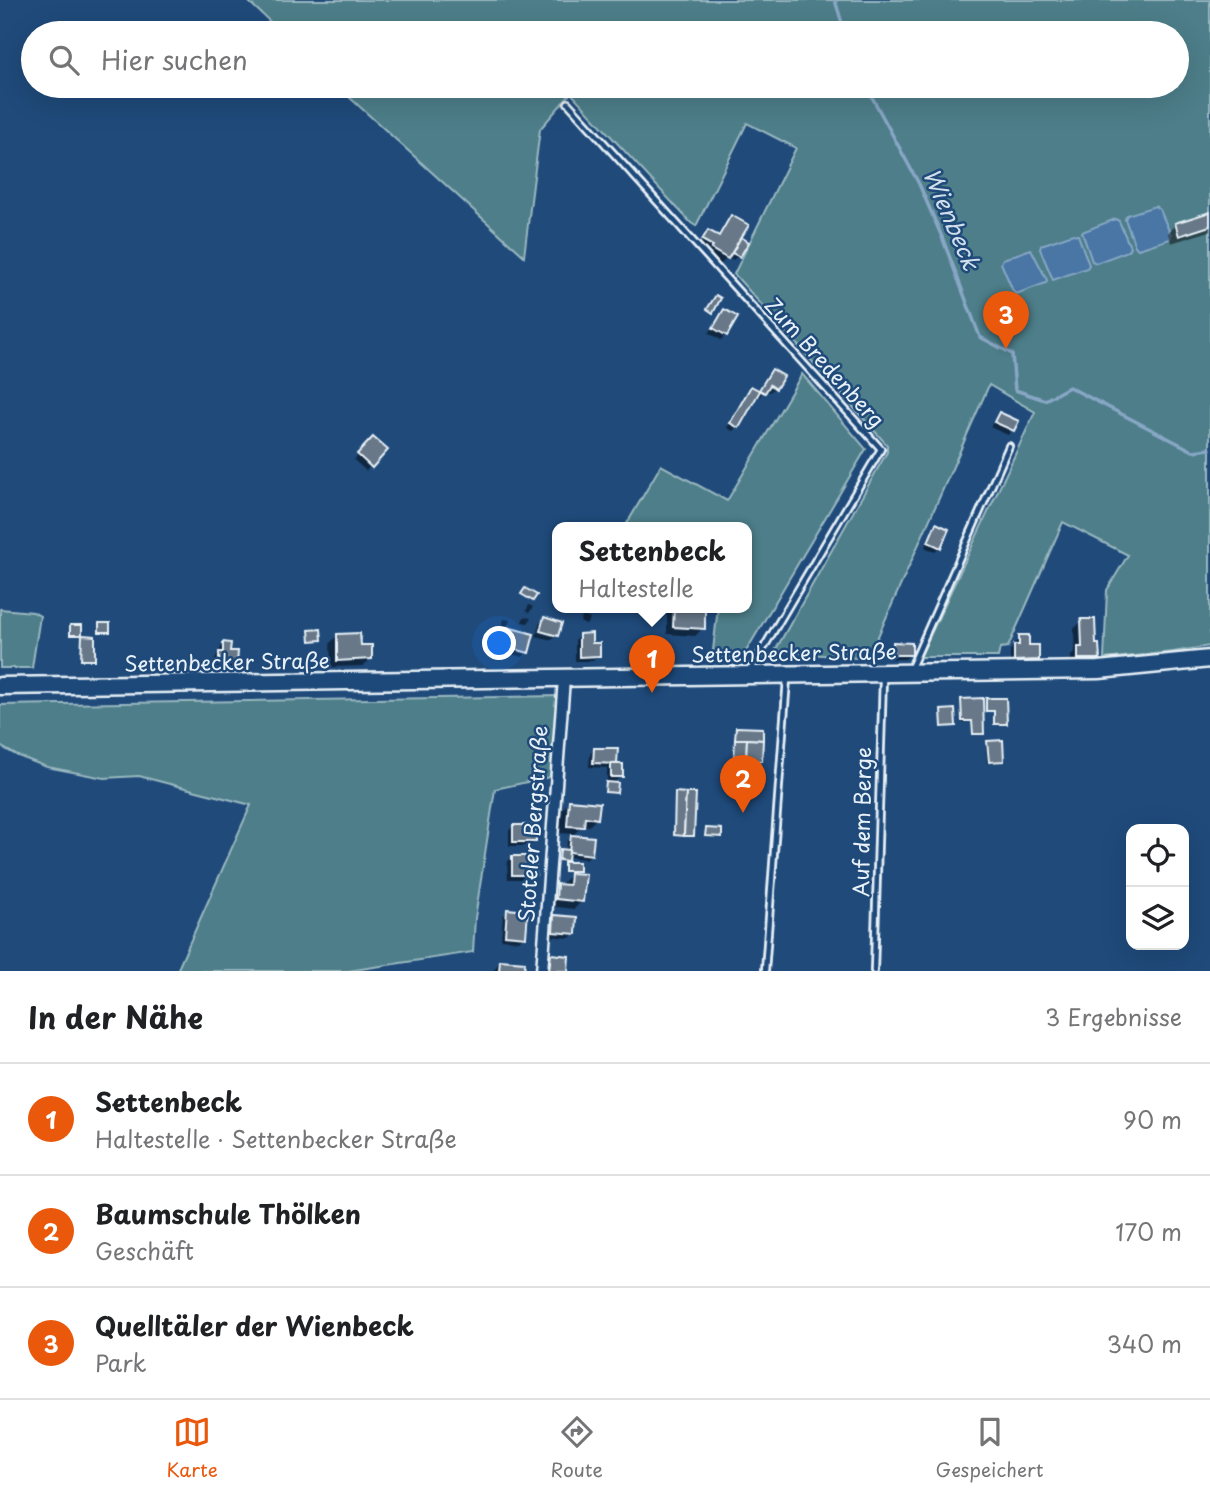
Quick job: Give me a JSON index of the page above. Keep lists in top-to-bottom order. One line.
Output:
{"streets":{"main road":["Settenbecker Straße"],"street":["Stoteler Bergstraße"],"lane":["Zum Bredenberg","Auf dem Berge"]},"crossings":[["Zum Bredenberg","Settenbecker Straße"],["Settenbecker Straße","Auf dem Berge"],["Settenbecker Straße","Stoteler Bergstraße"]],"water":["Wienbeck"],"page":{"search":"Hier suchen","pins":["3","1","2"],"popup":["Settenbeck","Haltestelle"],"heading":["In der Nähe","3 Ergebnisse"],"list":[{"mark":"1","name":"Settenbeck","note":"Haltestelle · Settenbecker Straße","value":"90 m"},{"mark":"2","name":"Baumschule Thölken","note":"Geschäft","value":"170 m"},{"mark":"3","name":"Quelltäler der Wienbeck","note":"Park","value":"340 m"}],"nav":["Karte","Route","Gespeichert"]}}
